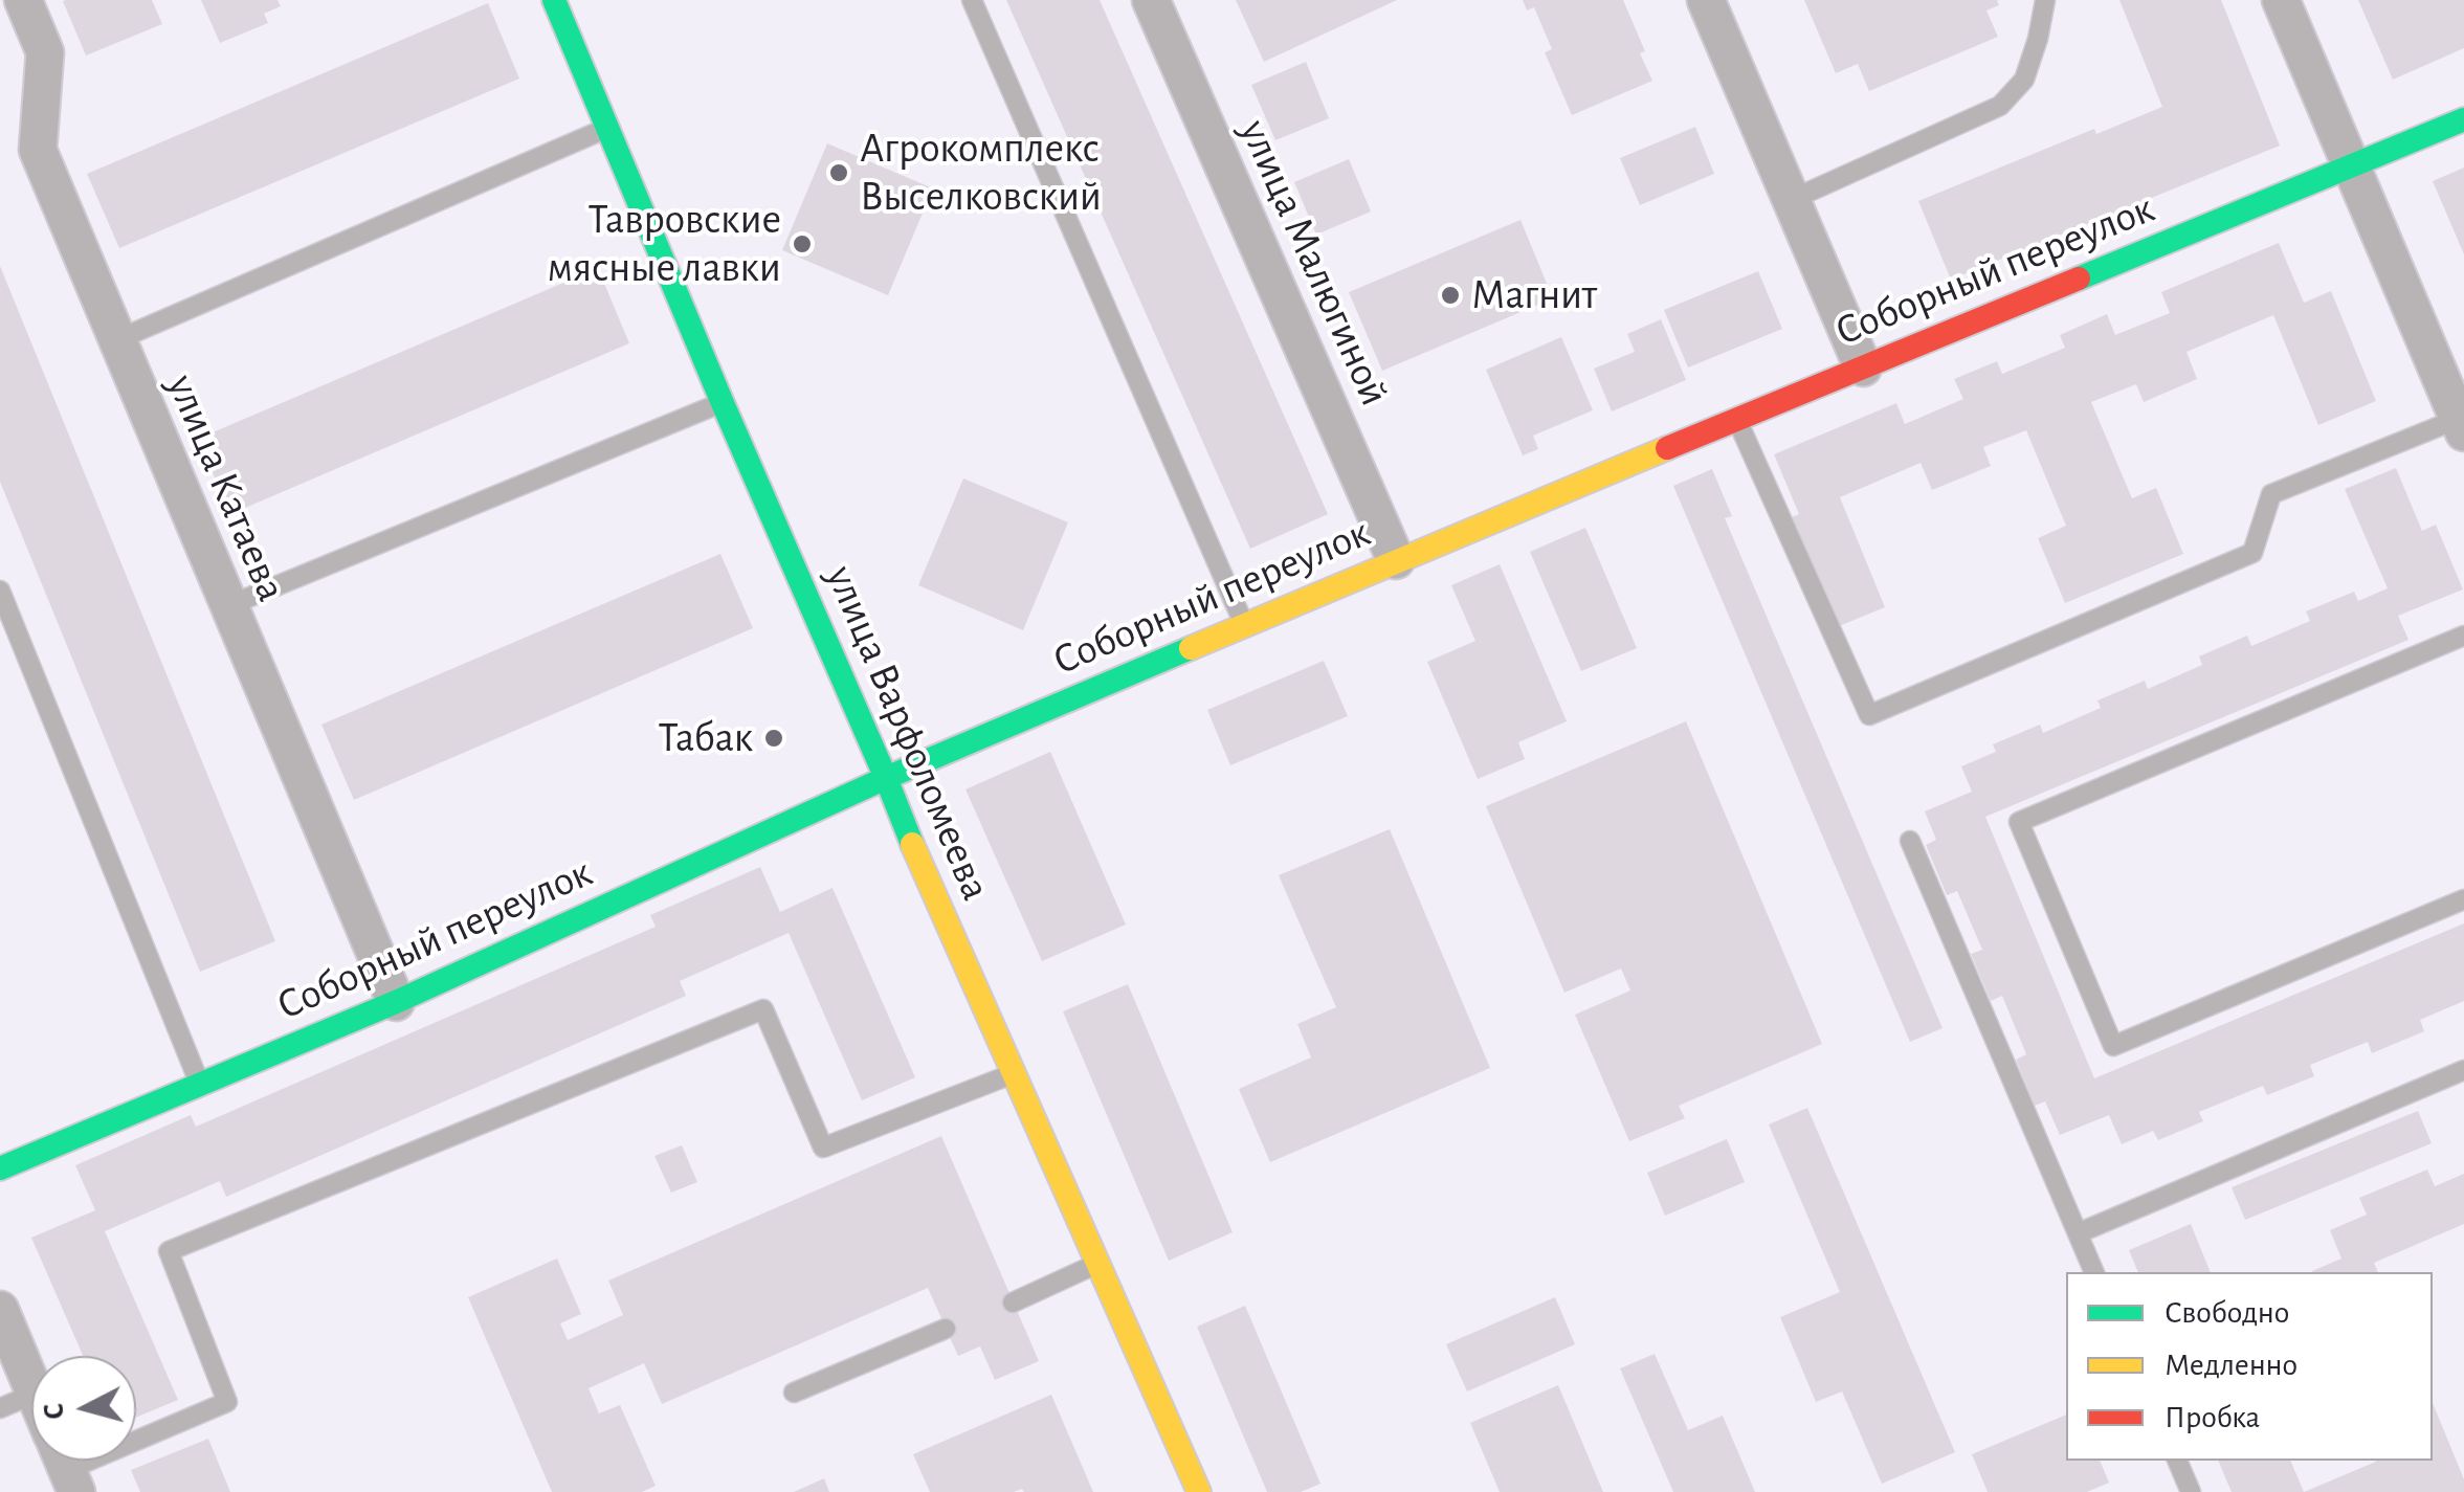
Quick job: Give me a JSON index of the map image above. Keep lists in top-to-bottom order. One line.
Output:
{"streets":{"street":["улица Малюгиной","Соборный переулок","улица Катаева","улица Варфоломеева"]},"crossings":[["улица Малюгиной","Соборный переулок"],["Соборный переулок","улица Катаева"],["Соборный переулок","улица Варфоломеева"]],"places":["Агрокомплекс Выселковский","Тавровские мясные лавки","Магнит","Табак"],"legend":["Свободно","Медленно","Пробка"],"north":"left"}
